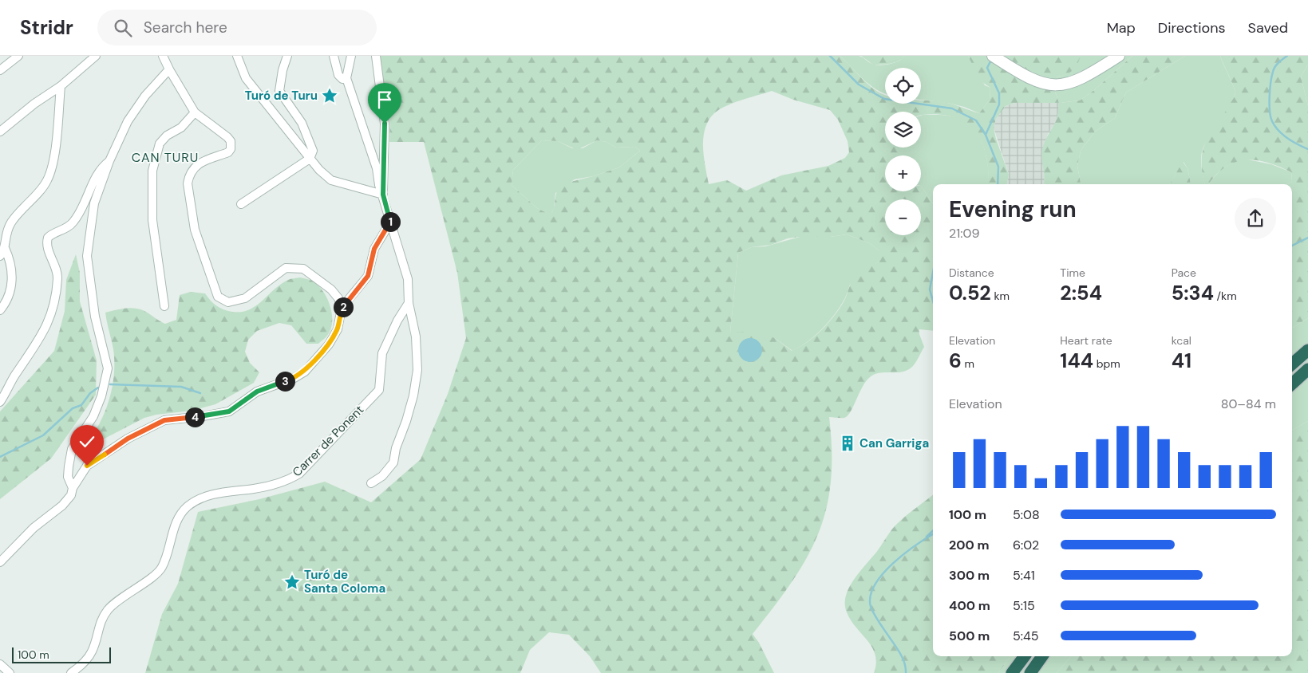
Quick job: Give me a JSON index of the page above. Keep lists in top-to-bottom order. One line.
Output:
{"streets":{"street":["Carrer de Ponent"]},"districts":["CAN TURU"],"places":{"place":["Turó de Turu","Turó de Santa Coloma"],"building":["Can Garriga"]},"scale_bar":"100 m","page":{"header":"Stridr","search":"Search here","nav":["Map","Directions","Saved"],"map_buttons":["+","−"],"heading":["Evening run","21:09"],"pins":["1","2","3","4"],"stats":[["Distance","0.52 km"],["Time","2:54"],["Pace","5:34 /km"],["Elevation","6 m"],["Heart rate","144 bpm"],["kcal","41"]],"chart":["Elevation","80–84 m"],"list":[{"name":"100 m","note":"5:08"},{"name":"200 m","note":"6:02"},{"name":"300 m","note":"5:41"},{"name":"400 m","note":"5:15"},{"name":"500 m","note":"5:45"}],"scale":"100 m"}}
